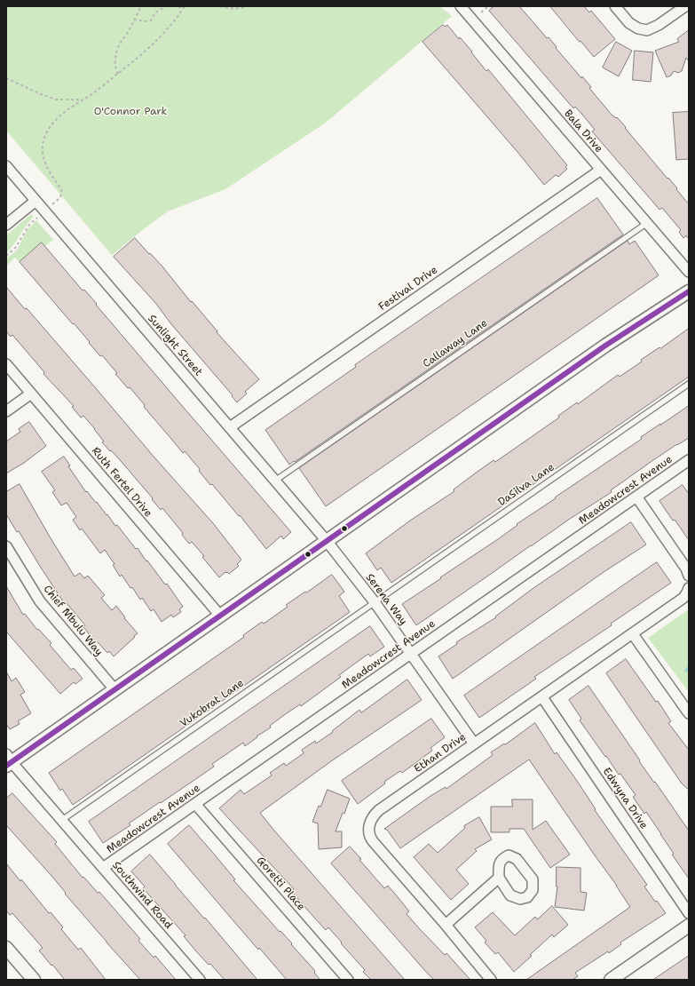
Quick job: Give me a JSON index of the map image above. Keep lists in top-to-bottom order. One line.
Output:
{"streets":{"street":["Bala Drive","Festival Drive","Sunlight Street","Ruth Fertel Drive","Meadowcrest Avenue","Serena Way","Chief Mbulu Way","Ethan Drive","Edwyna Drive","Goretti Place","Southwind Road"],"lane":["Callaway Lane","DaSilva Lane","Vukobrat Lane"]},"crossings":[["Bala Drive","Festival Drive"],["Bala Drive","Callaway Lane"],["Festival Drive","Sunlight Street"],["Callaway Lane","Sunlight Street"],["Sunlight Street","Serena Way"],["DaSilva Lane","Serena Way"],["DaSilva Lane","Vukobrat Lane"],["Meadowcrest Avenue","Serena Way"],["Meadowcrest Avenue","Goretti Place"],["Meadowcrest Avenue","Southwind Road"],["Serena Way","Vukobrat Lane"],["Serena Way","Ethan Drive"],["Vukobrat Lane","Southwind Road"],["Ethan Drive","Edwyna Drive"]],"parks":["O'Connor Park"]}
